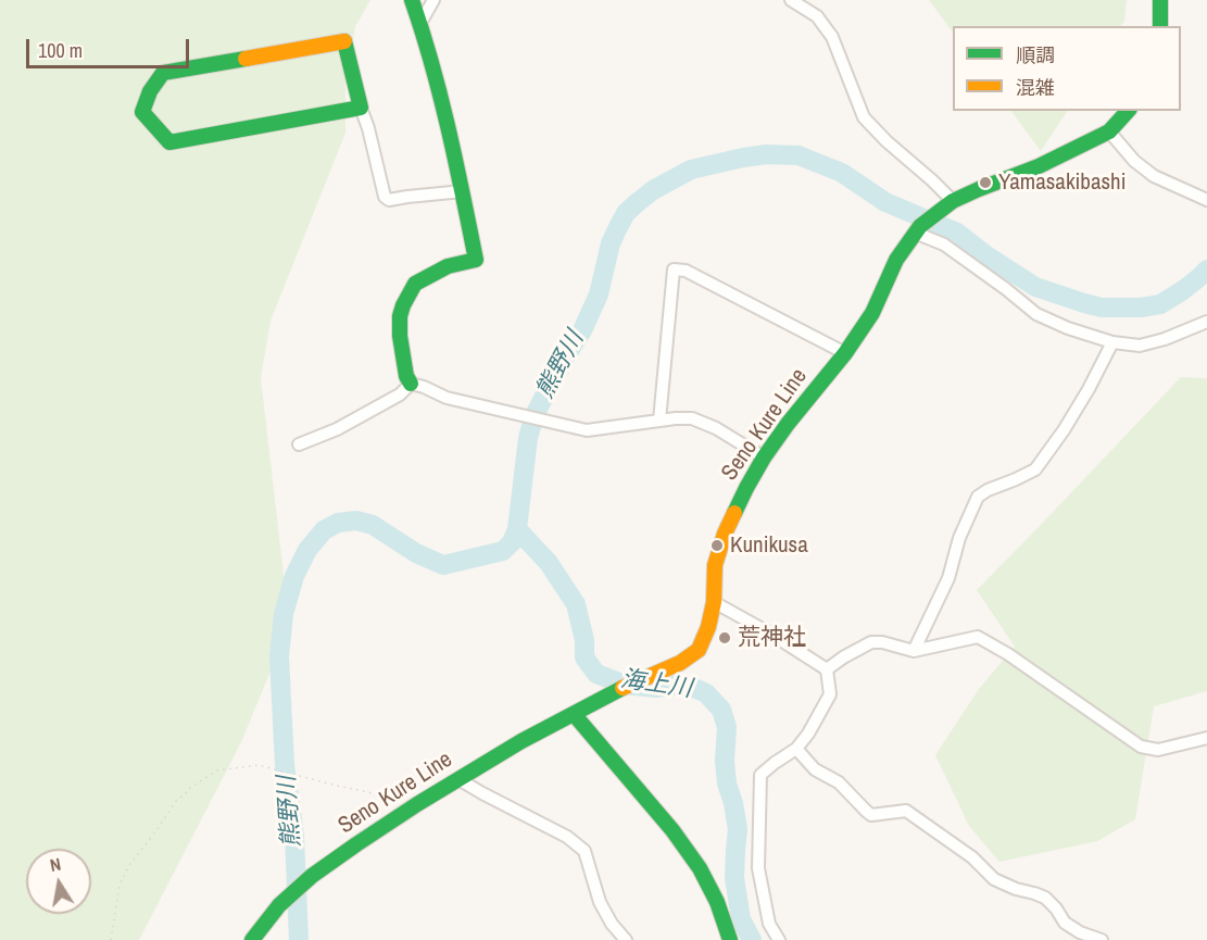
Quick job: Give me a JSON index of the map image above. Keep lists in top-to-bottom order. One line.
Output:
{"streets":{"main road":["Seno Kure Line"]},"water":["熊野川","海上川"],"places":["Yamasakibashi","Kunikusa","荒神社"],"legend":["順調","混雑"],"scale_bar":"100 m","north":"top"}
